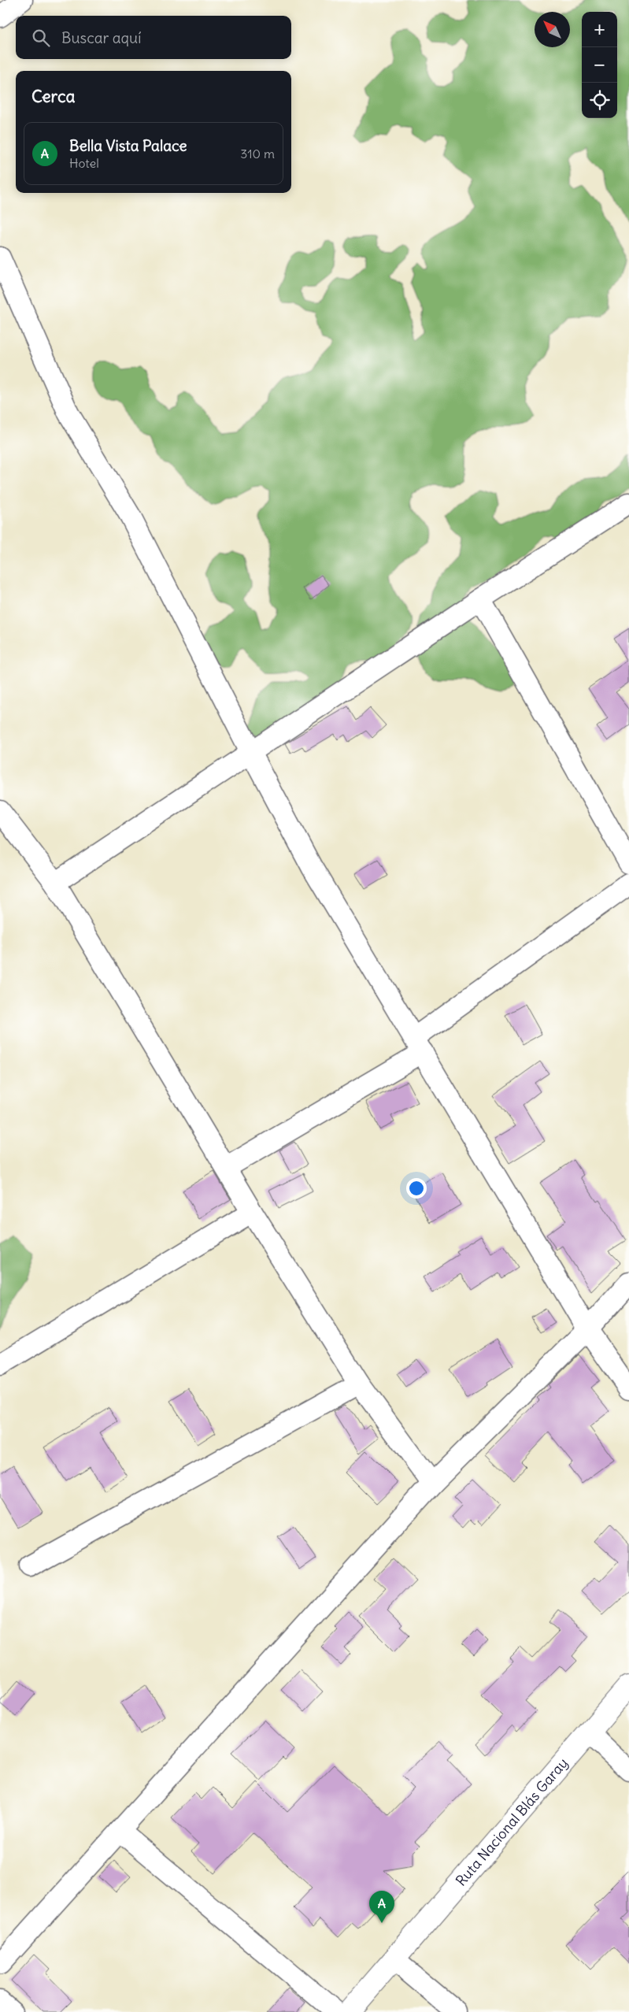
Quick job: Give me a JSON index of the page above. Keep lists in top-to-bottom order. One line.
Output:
{"streets":{"highway":["Ruta Nacional Blás Garay"]},"north":"top left","page":{"map_buttons":["+","−"],"search":"Buscar aquí","heading":"Cerca","list":[{"mark":"A","name":"Bella Vista Palace","note":"Hotel","value":"310 m"}],"pins":"A"}}
